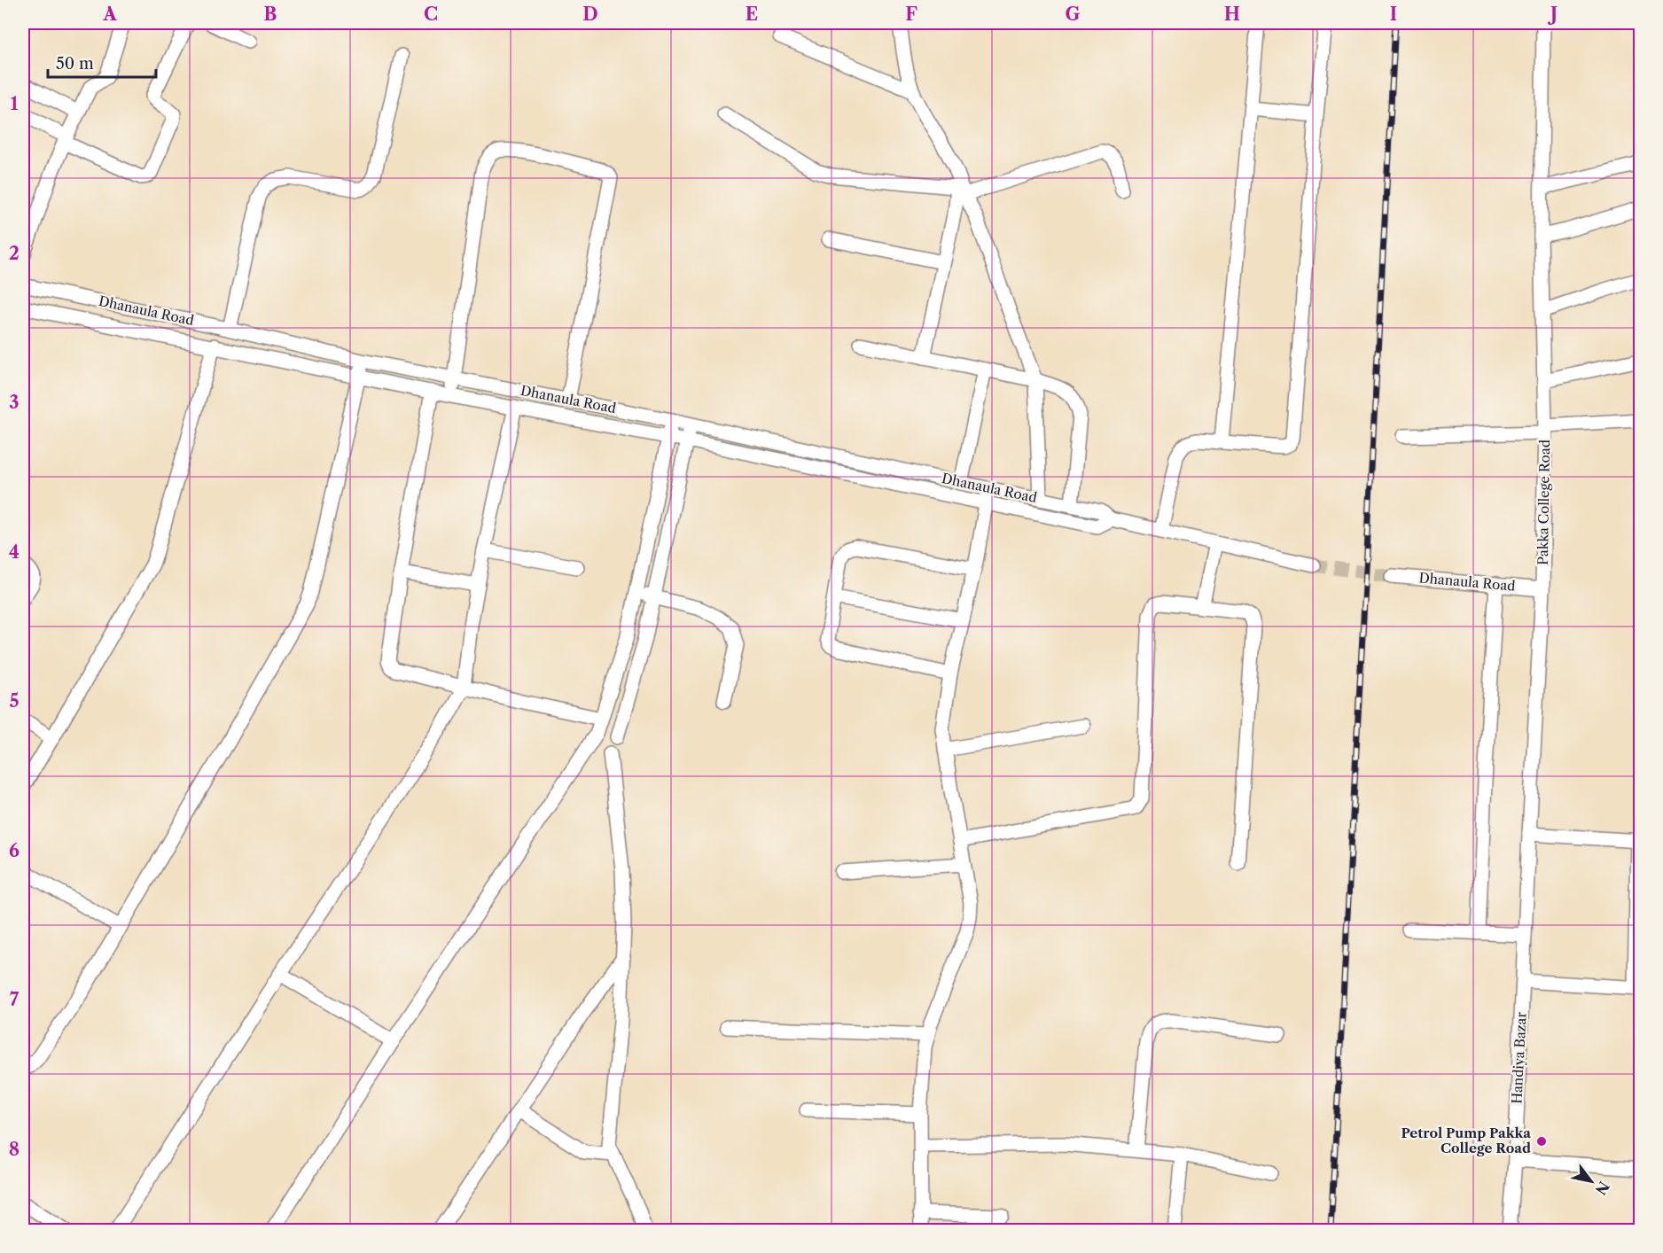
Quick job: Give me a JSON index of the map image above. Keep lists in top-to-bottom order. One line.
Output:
{"streets":{"street":["Dhanaula Road","Pakka College Road","Handiya Bazar"]},"crossings":[["Dhanaula Road","Pakka College Road"],["Pakka College Road","Handiya Bazar"]],"places":["Petrol Pump Pakka College Road"],"scale_bar":"50 m","north":"bottom right","grid":{"columns":["A","B","C","D","E","F","G","H","I","J"],"rows":["1","2","3","4","5","6","7","8"]}}
